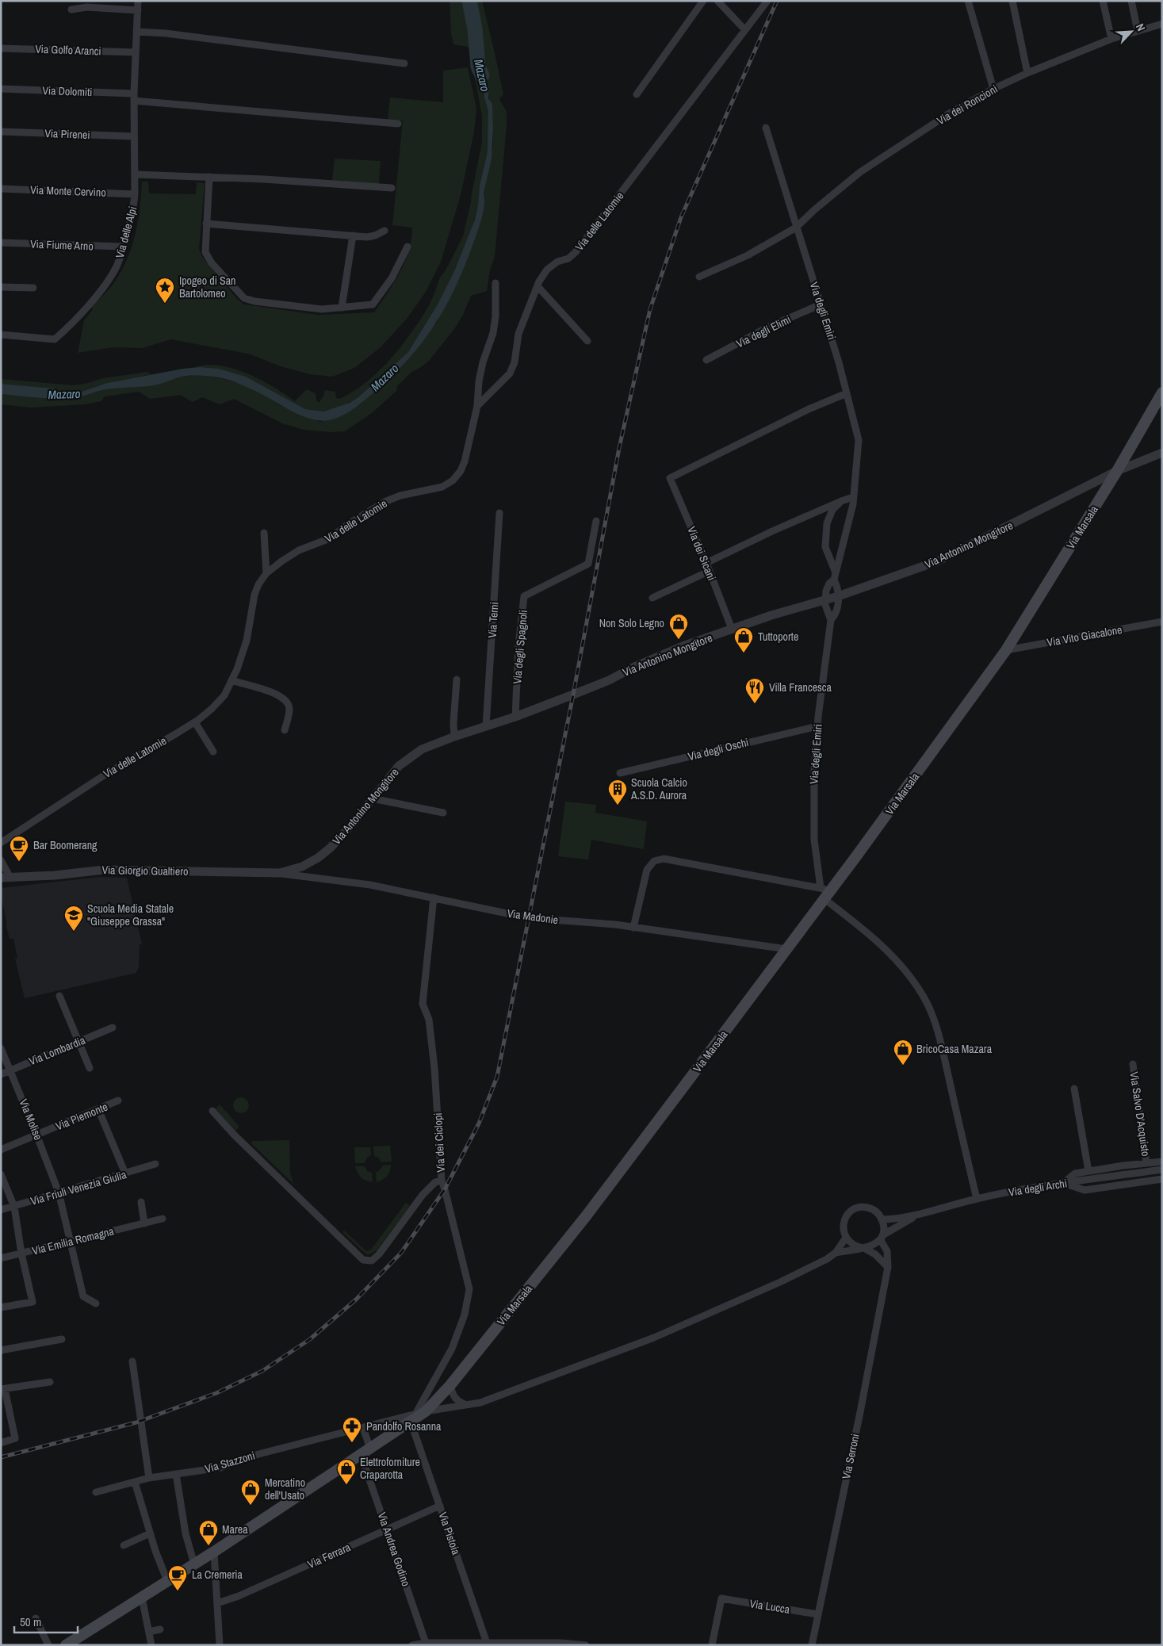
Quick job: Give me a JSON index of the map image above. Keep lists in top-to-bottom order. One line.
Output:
{"streets":{"main road":["Via Marsala"],"street":["Via Golfo Aranci","Via Dolomiti","Via dei Roncioni","Via Pirenei","Via Monte Cervino","Via delle Latomie","Via delle Alpi","Via Fiume Arno","Via degli Emiri","Via degli Elimi","Via Antonino Mongitore","Via dei Sicani","Via Terni","Via Vito Giacalone","Via degli Spagnoli","Via degli Oschi","Via Giorgio Gualtiero","Via Madonie","Via Lombardia","Via Salvo D'Acquisto","Via Piemonte","Via Molise","Via dei Ciclopi","Via Friuli Venezia Giulia","Via degli Archi","Via Emilia Romagna","Via Serroni","Via Stazzoni","Via Pistoia","Via Andrea Godino","Via Ferrara","Via Lucca"]},"crossings":[["Via Golfo Aranci","Via delle Alpi"],["Via Dolomiti","Via delle Alpi"],["Via dei Roncioni","Via degli Emiri"],["Via Pirenei","Via delle Alpi"],["Via Monte Cervino","Via delle Alpi"],["Via delle Alpi","Via Fiume Arno"],["Via degli Emiri","Via degli Elimi"],["Via degli Emiri","Via Marsala"],["Via degli Emiri","Via Antonino Mongitore"],["Via degli Emiri","Via dei Sicani"],["Via degli Emiri","Via degli Oschi"],["Via Marsala","Via Antonino Mongitore"],["Via Marsala","Via Vito Giacalone"],["Via Marsala","Via Madonie"],["Via Marsala","Via dei Ciclopi"],["Via Marsala","Via Stazzoni"],["Via Marsala","Via Pistoia"],["Via Marsala","Via Andrea Godino"],["Via Antonino Mongitore","Via dei Sicani"],["Via Antonino Mongitore","Via Terni"],["Via Antonino Mongitore","Via degli Spagnoli"],["Via Antonino Mongitore","Via Giorgio Gualtiero"],["Via Antonino Mongitore","Via Madonie"],["Via Giorgio Gualtiero","Via Madonie"],["Via Madonie","Via dei Ciclopi"],["Via Lombardia","Via Molise"],["Via Piemonte","Via Molise"],["Via Molise","Via Friuli Venezia Giulia"],["Via Molise","Via Emilia Romagna"],["Via dei Ciclopi","Via Stazzoni"],["Via dei Ciclopi","Via Pistoia"],["Via degli Archi","Via Serroni"],["Via Serroni","Via Lucca"],["Via Stazzoni","Via Pistoia"],["Via Pistoia","Via Ferrara"],["Via Andrea Godino","Via Ferrara"]],"water":["Mazaro"],"places":{"place":["Ipogeo di San Bartolomeo"],"shop":["Non Solo Legno","Tuttoporte","BricoCasa Mazara","Elettroforniture Craparotta","Mercatino dell'Usato","Marea"],"restaurant":["Villa Francesca"],"building":["Scuola Calcio A.S.D. Aurora"],"cafe":["Bar Boomerang","La Cremeria"],"school or university":["Scuola Media Statale \"Giuseppe Grassa\""],"pharmacy":["Pandolfo Rosanna"]},"scale_bar":"50 m","north":"top right"}
